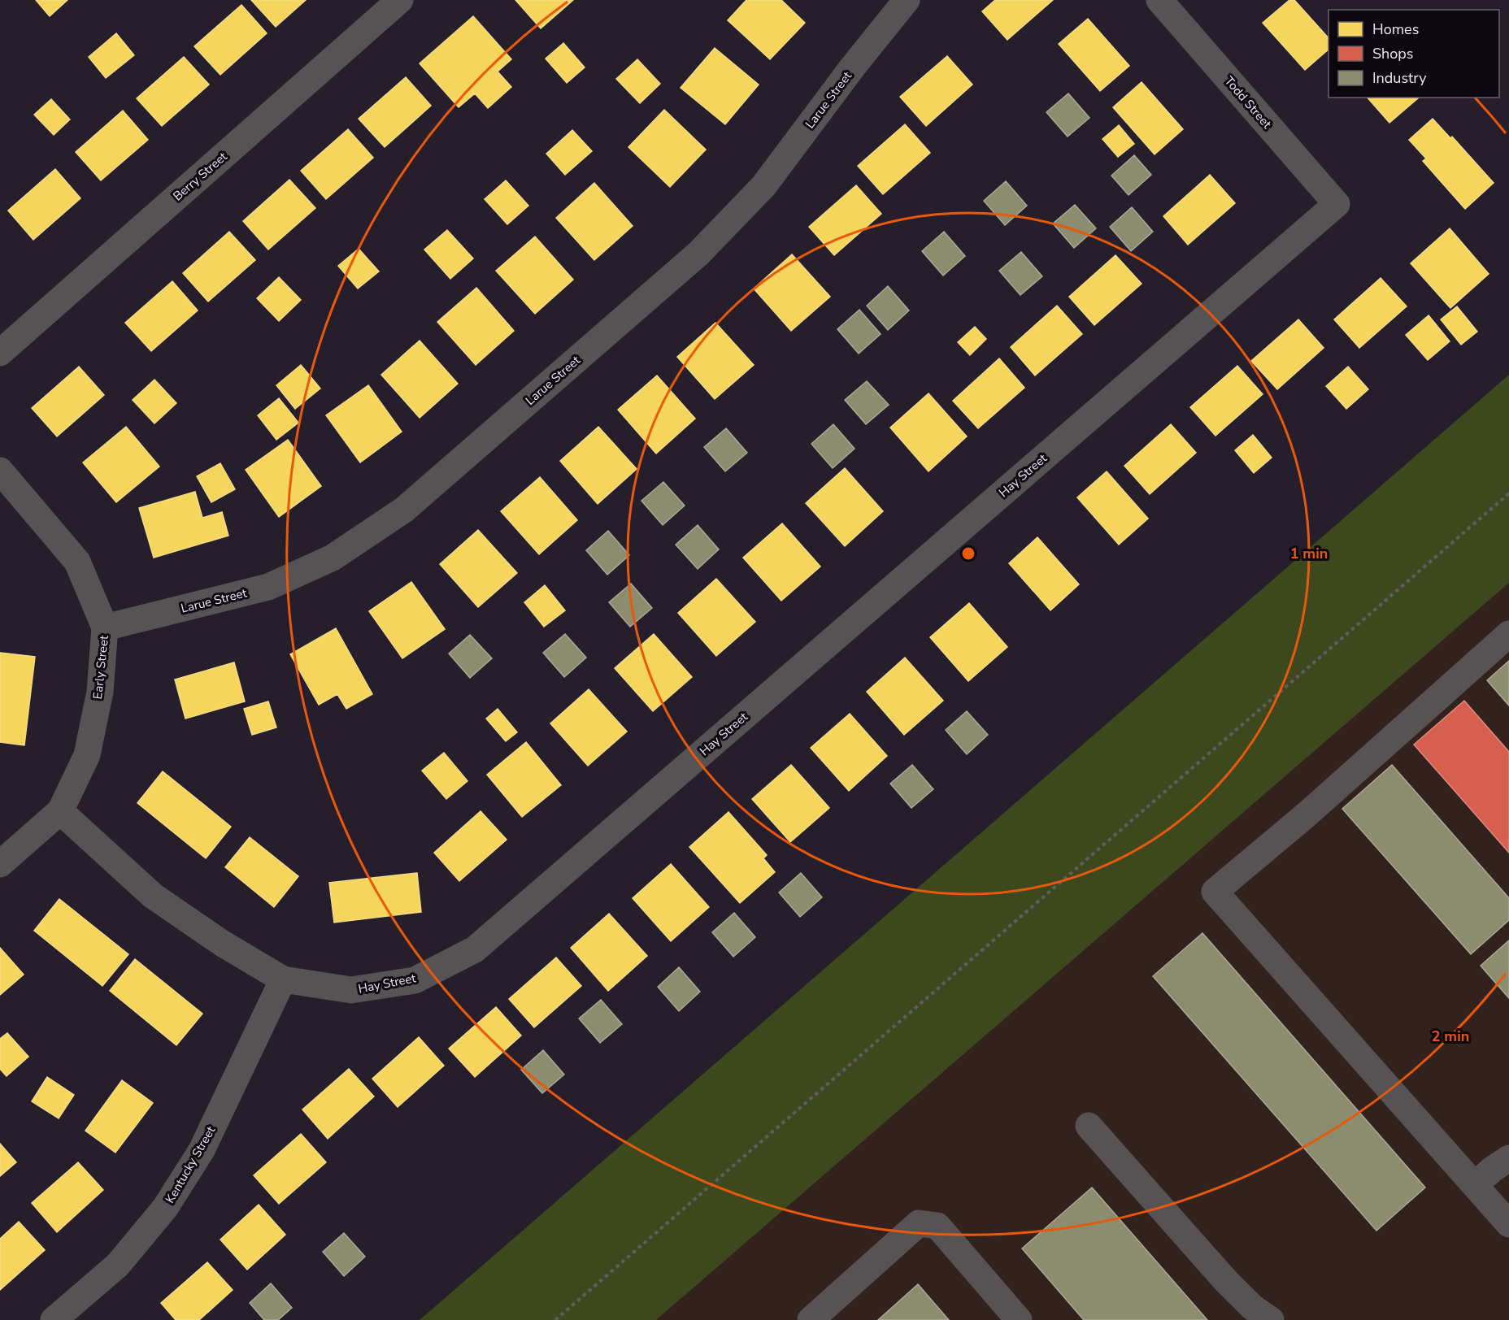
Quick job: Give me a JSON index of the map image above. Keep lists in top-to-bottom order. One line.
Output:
{"streets":{"street":["Larue Street","Todd Street","Berry Street","Hay Street","Early Street","Kentucky Street"]},"crossings":[["Larue Street","Early Street"],["Todd Street","Hay Street"],["Hay Street","Early Street"],["Hay Street","Kentucky Street"]],"legend":["Homes","Shops","Industry"],"rings":["1 min","2 min"]}
